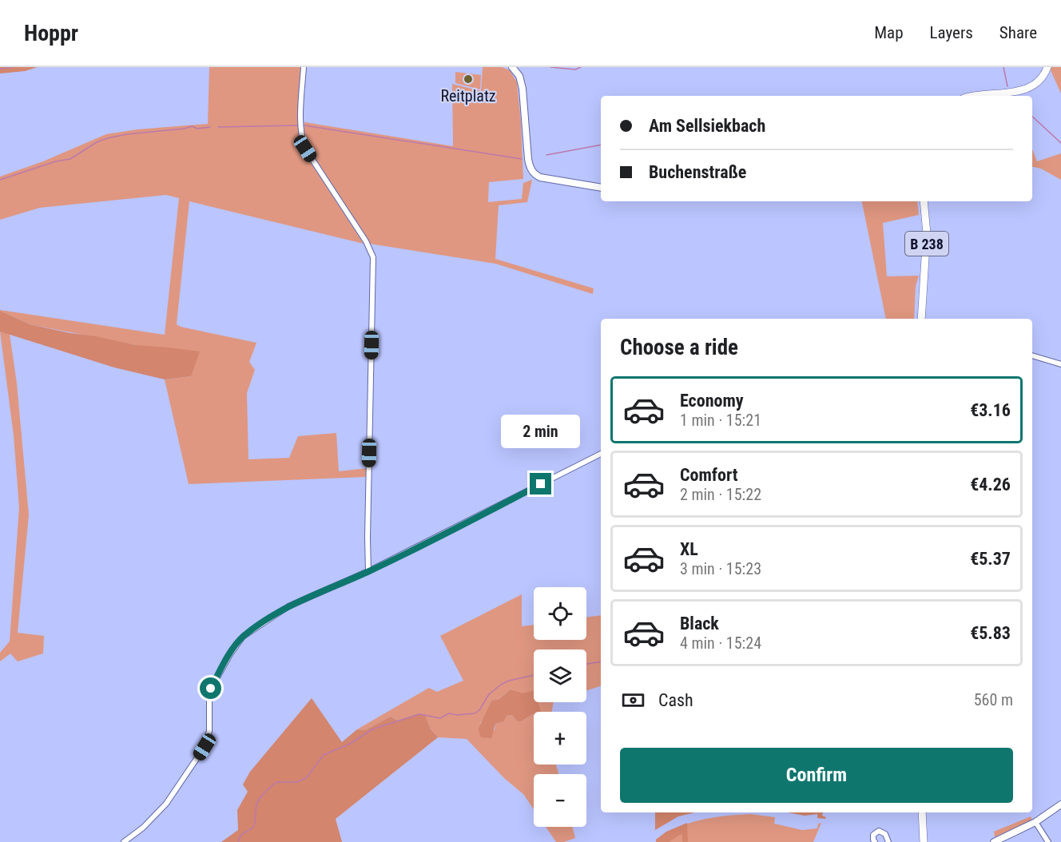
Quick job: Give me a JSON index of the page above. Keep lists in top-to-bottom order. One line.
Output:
{"streets":{"main road":["B 238"]},"places":["Reitplatz"],"page":{"header":"Hoppr","nav":["Map","Layers","Share"],"banner":["Am Sellsiekbach","Buchenstraße"],"heading":"Choose a ride","list":[{"name":"Economy","note":"1 min · 15:21","value":"€3.16"},{"name":"Comfort","note":"2 min · 15:22","value":"€4.26"},{"name":"XL","note":"3 min · 15:23","value":"€5.37"},{"name":"Black","note":"4 min · 15:24","value":"€5.83"}],"bubble":"2 min","map_buttons":["+","−"],"pay":["Cash","560 m"],"buttons":"Confirm"}}
